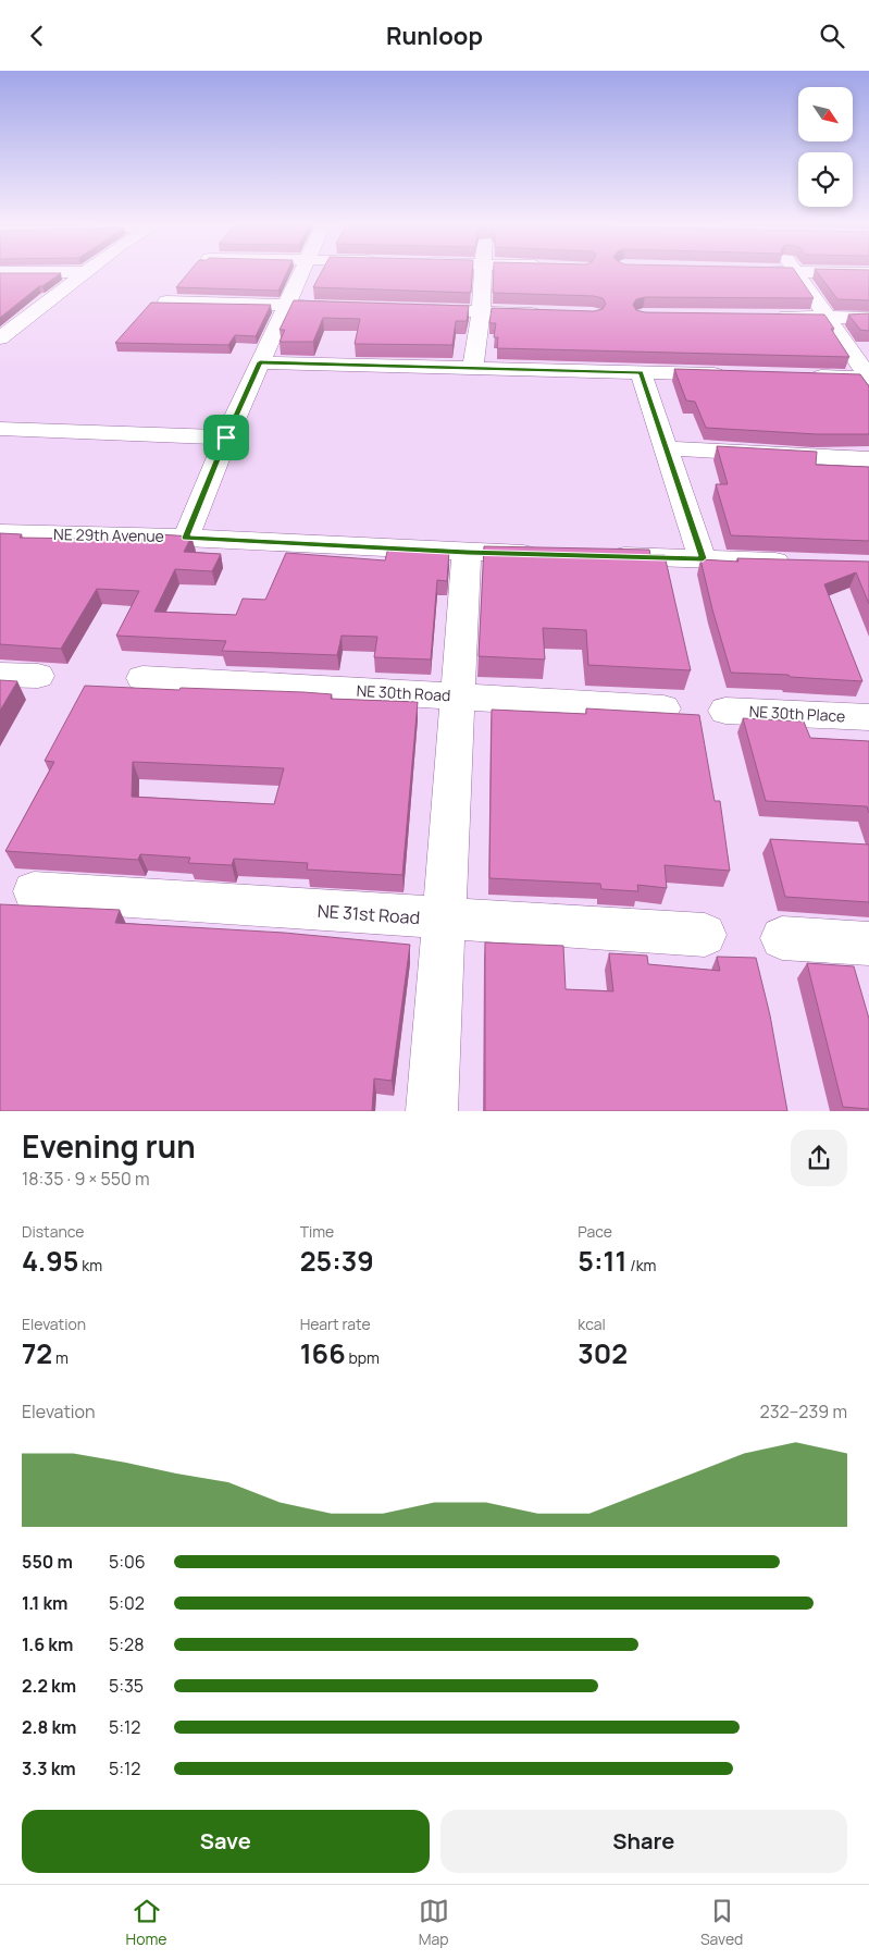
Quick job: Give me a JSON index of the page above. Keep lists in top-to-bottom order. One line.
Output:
{"streets":{"street":["NE 29th Avenue","NE 30th Road","NE 30th Place","NE 31st Road"]},"north":"bottom right","page":{"header":"Runloop","heading":["Evening run","18:35 · 9 × 550 m"],"stats":[["Distance","4.95 km"],["Time","25:39"],["Pace","5:11 /km"],["Elevation","72 m"],["Heart rate","166 bpm"],["kcal","302"]],"chart":["Elevation","232–239 m"],"list":[{"name":"550 m","note":"5:06"},{"name":"1.1 km","note":"5:02"},{"name":"1.6 km","note":"5:28"},{"name":"2.2 km","note":"5:35"},{"name":"2.8 km","note":"5:12"},{"name":"3.3 km","note":"5:12"}],"buttons":["Save","Share"],"tabs":["Home","Map","Saved"]}}
